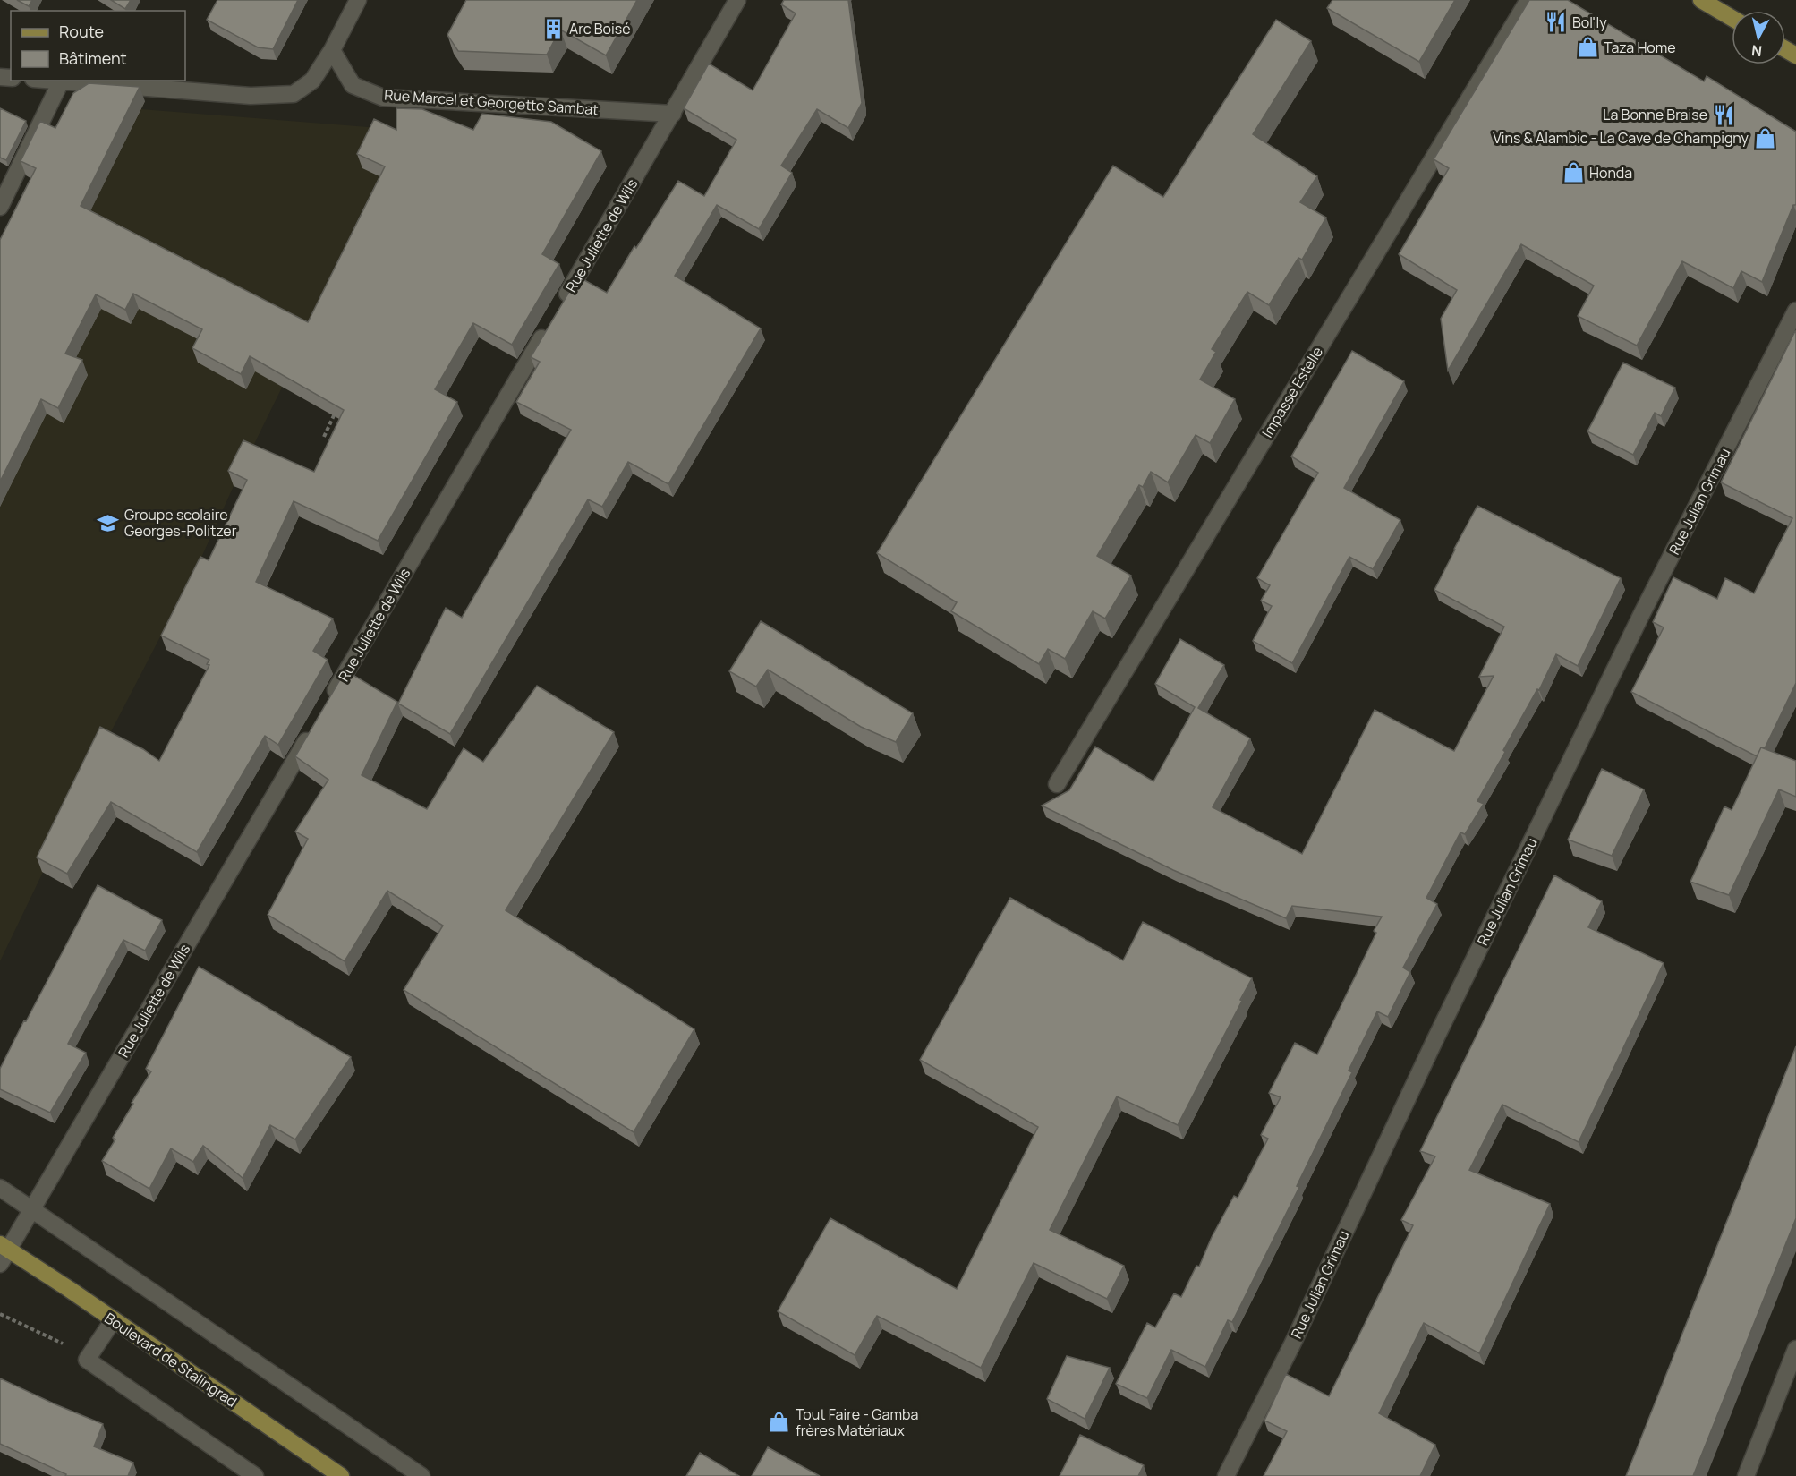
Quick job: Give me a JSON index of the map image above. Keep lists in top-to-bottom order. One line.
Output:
{"streets":{"main road":["Boulevard de Stalingrad"],"street":["Rue Marcel et Georgette Sambat","Rue Juliette de Wils","Impasse Estelle","Rue Julian Grimau"]},"crossings":[["Rue Marcel et Georgette Sambat","Rue Juliette de Wils"],["Rue Juliette de Wils","Boulevard de Stalingrad"]],"places":{"restaurant":["Bol'ly","La Bonne Braise"],"building":["Arc Boisé"],"shop":["Taza Home","Vins & Alambic - La Cave de Champigny","Honda","Tout Faire - Gamba frères Matériaux"],"school or university":["Groupe scolaire Georges-Politzer"]},"legend":["Route","Bâtiment"],"north":"bottom"}
